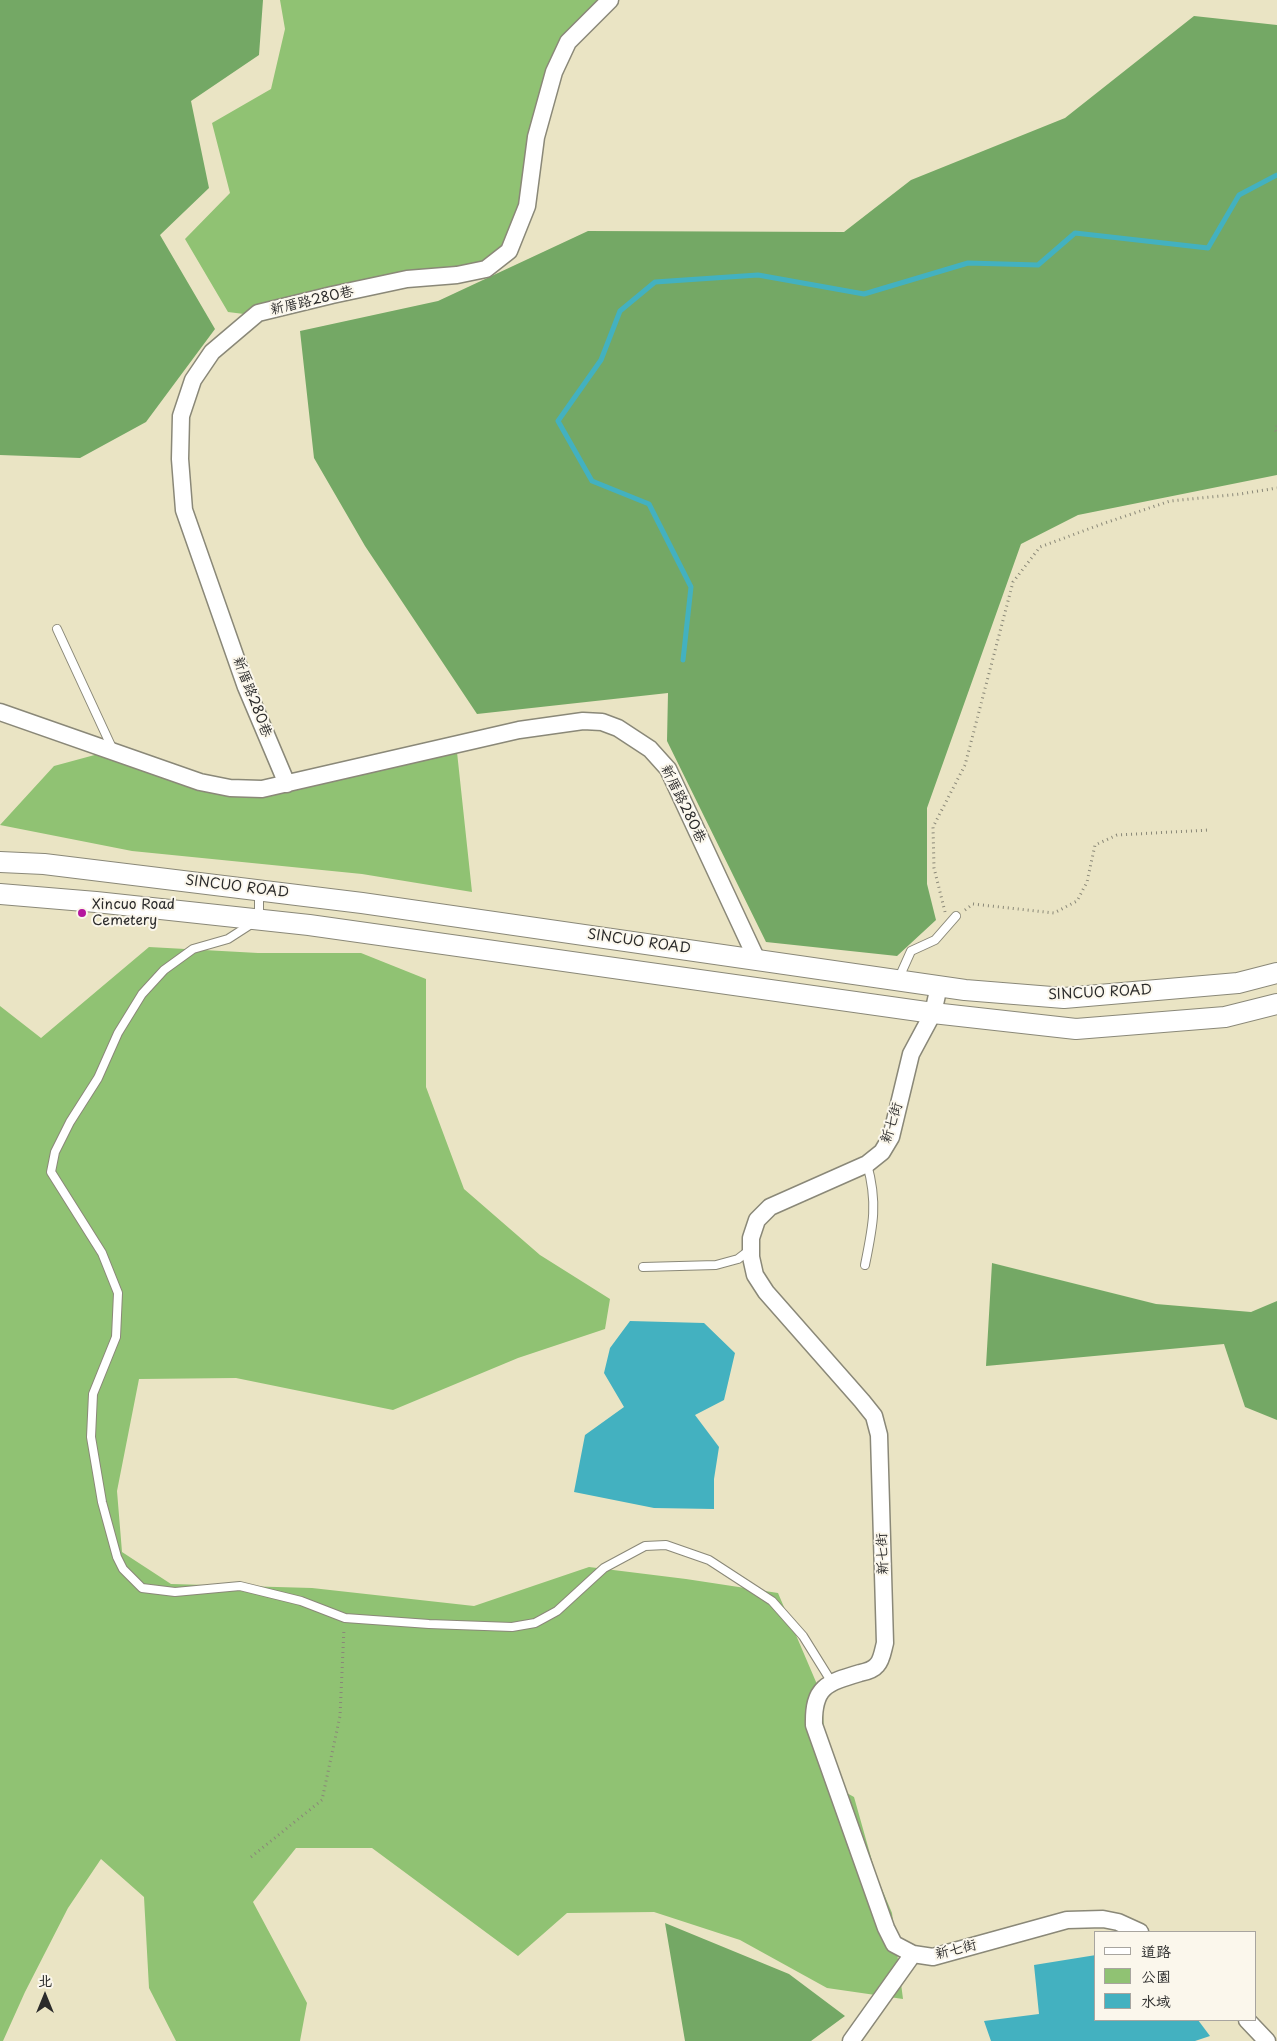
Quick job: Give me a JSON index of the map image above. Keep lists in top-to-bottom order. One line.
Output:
{"streets":{"street":["新厝路280巷","SINCUO ROAD","新七街"]},"crossings":[["新厝路280巷","SINCUO ROAD"],["SINCUO ROAD","新七街"]],"places":["Xincuo Road Cemetery"],"legend":["道路","公園","水域"],"north":"top"}
